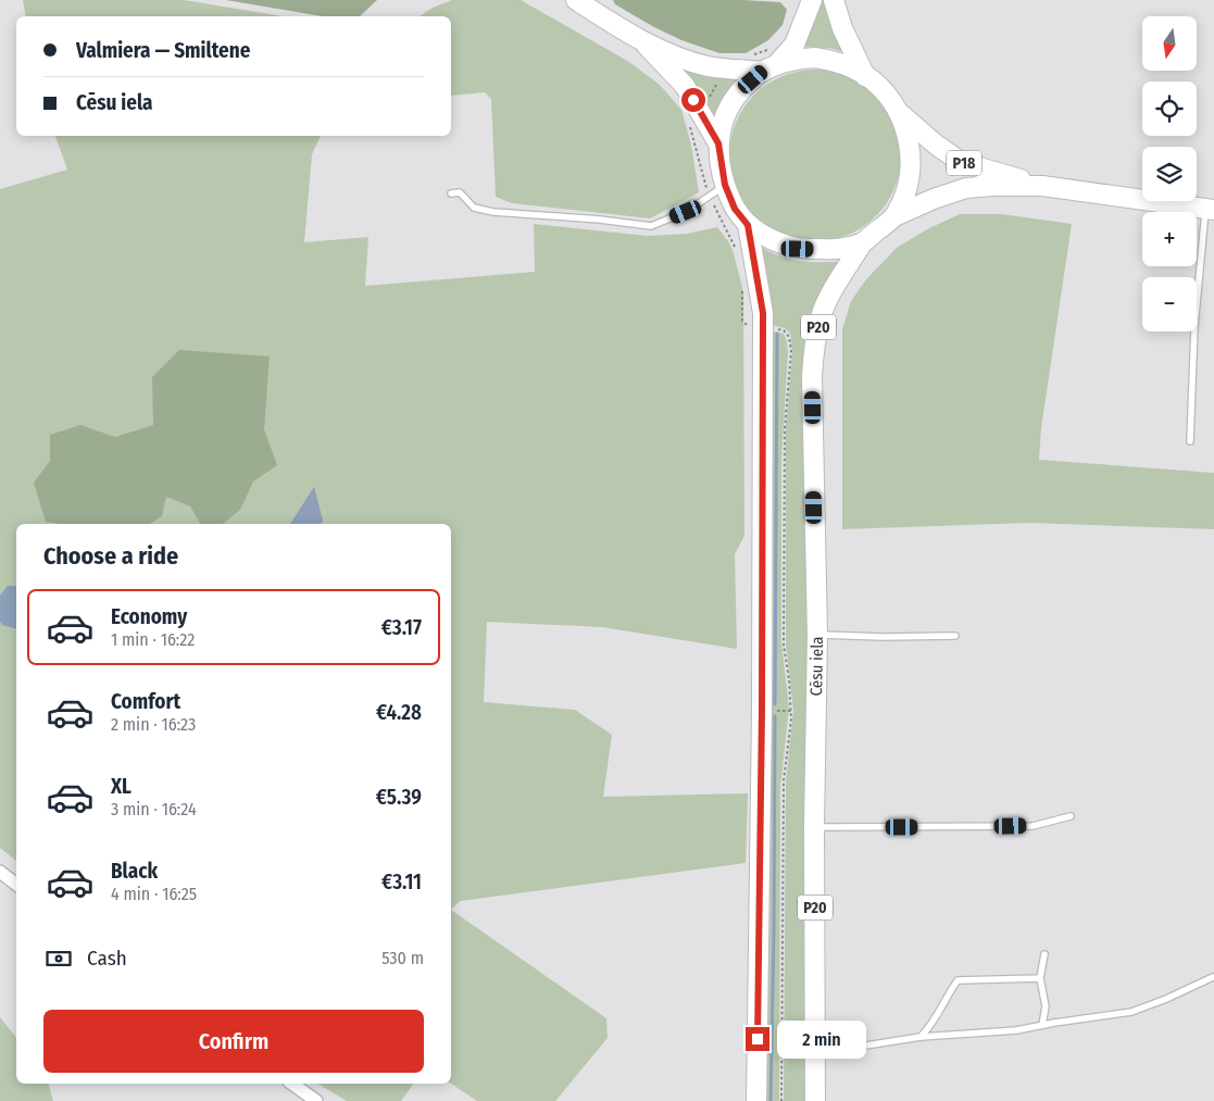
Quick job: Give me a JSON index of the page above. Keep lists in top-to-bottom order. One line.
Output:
{"streets":{"main road":["P18","P20","Cēsu iela"]},"crossings":[["P18","Cēsu iela"]],"north":"bottom","page":{"map_buttons":["+","−"],"banner":["Valmiera — Smiltene","Cēsu iela"],"heading":"Choose a ride","list":[{"name":"Economy","note":"1 min · 16:22","value":"€3.17"},{"name":"Comfort","note":"2 min · 16:23","value":"€4.28"},{"name":"XL","note":"3 min · 16:24","value":"€5.39"},{"name":"Black","note":"4 min · 16:25","value":"€3.11"}],"pay":["Cash","530 m"],"buttons":"Confirm","bubble":"2 min"}}
